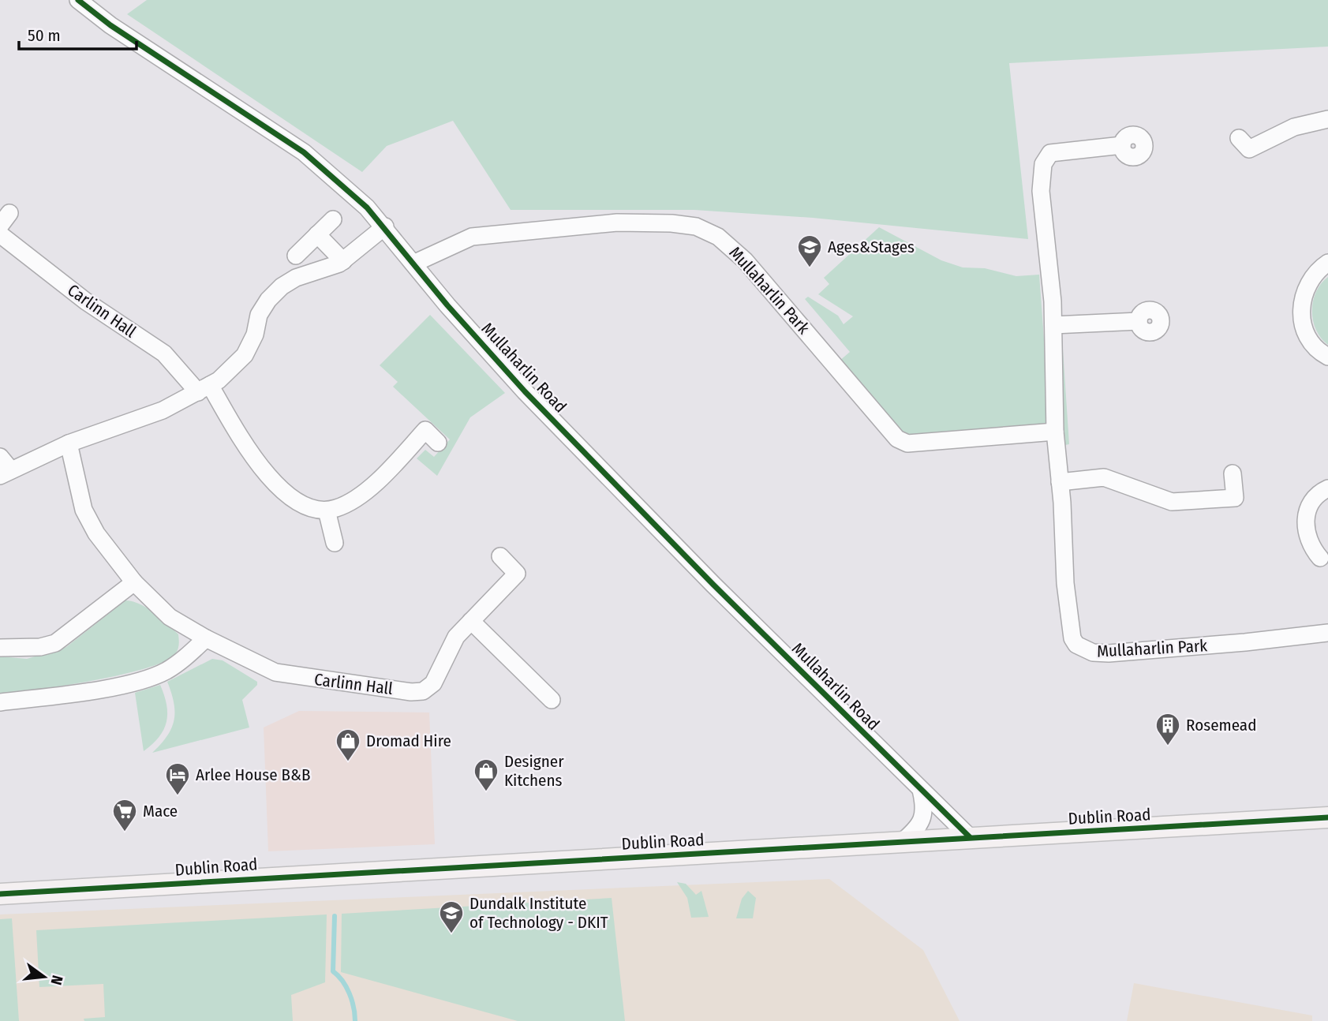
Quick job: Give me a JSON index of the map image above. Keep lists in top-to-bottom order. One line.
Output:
{"streets":{"main road":["Dublin Road"],"street":["Mullaharlin Park","Carlinn Hall","Mullaharlin Road"]},"crossings":[["Mullaharlin Park","Mullaharlin Road"],["Mullaharlin Road","Dublin Road"]],"places":{"school or university":["Ages&Stages","Dundalk Institute of Technology - DKIT"],"building":["Rosemead"],"shop":["Dromad Hire","Designer Kitchens"],"hotel":["Arlee House B&B"],"supermarket":["Mace"]},"scale_bar":"50 m","north":"right"}
